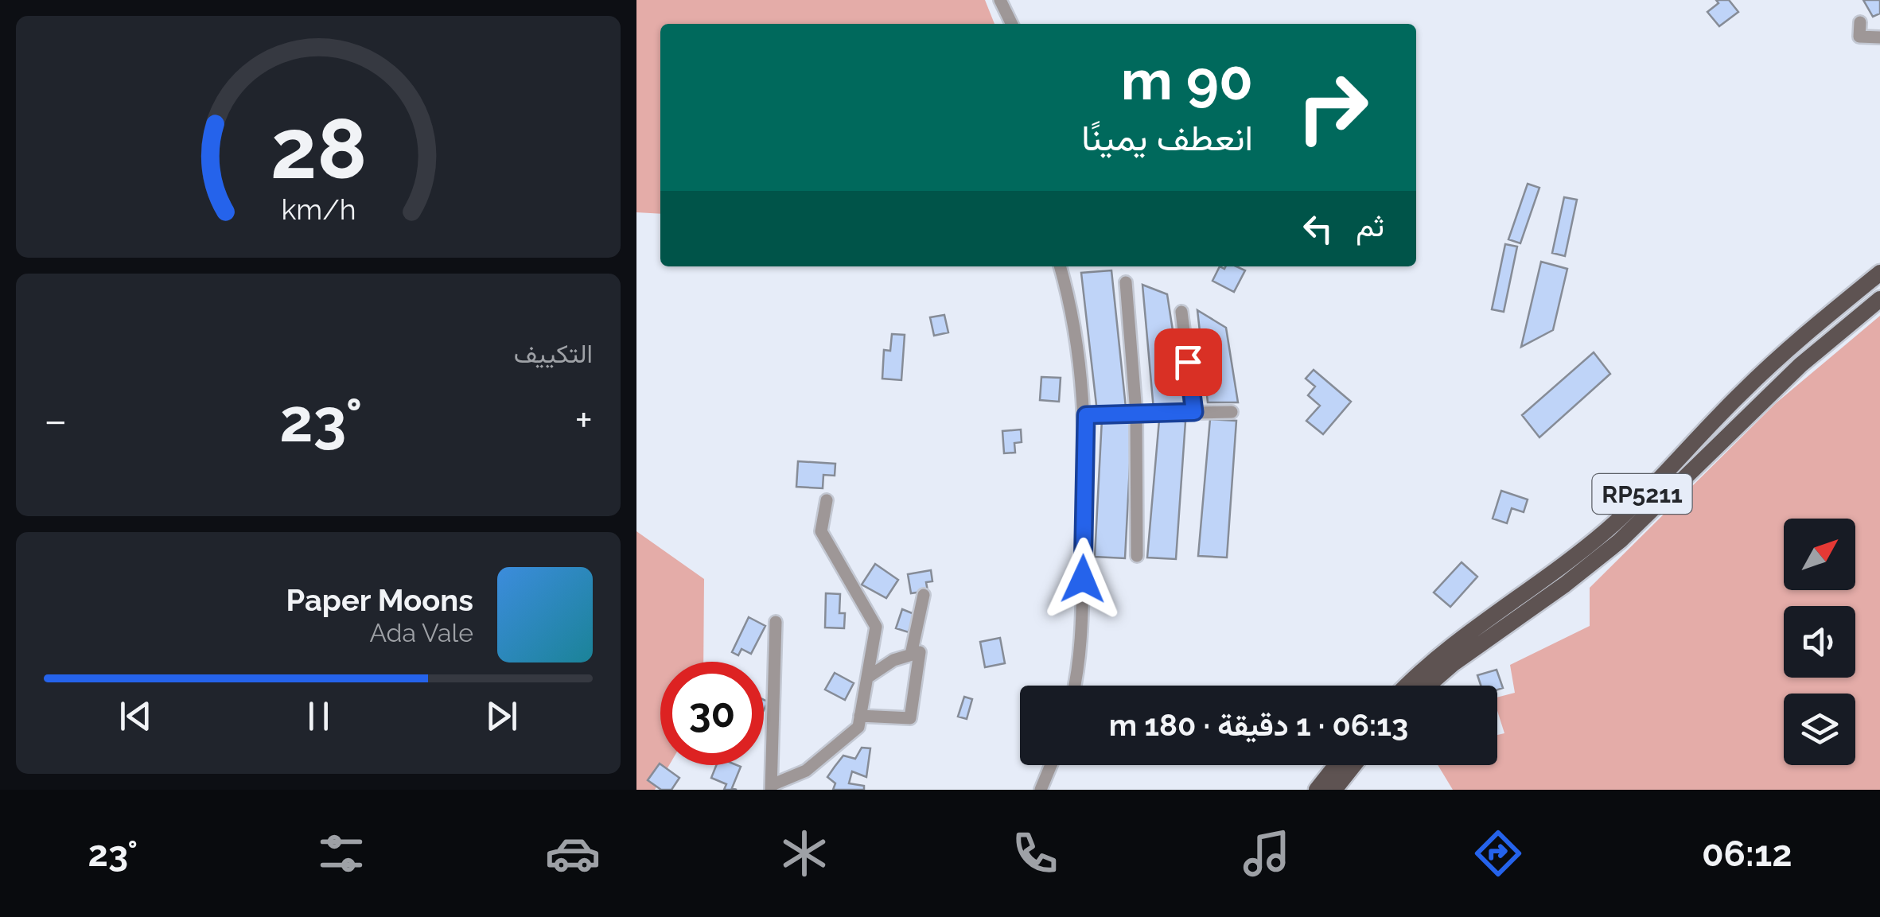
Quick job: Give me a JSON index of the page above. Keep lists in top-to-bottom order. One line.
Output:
{"streets":{"main road":["RP5211"]},"north":"top right","page":{"turn":["90 m","انعطف يمينًا"],"then":"ثم","tile":"التكييف","heat":["−","23°","+"],"song":["Paper Moons","Ada Vale"],"limit":"30","trip":"06:13 · 1 دقيقة · 180 m","tabs":["06:12","23°"],"gauge":["28","km/h"]}}
